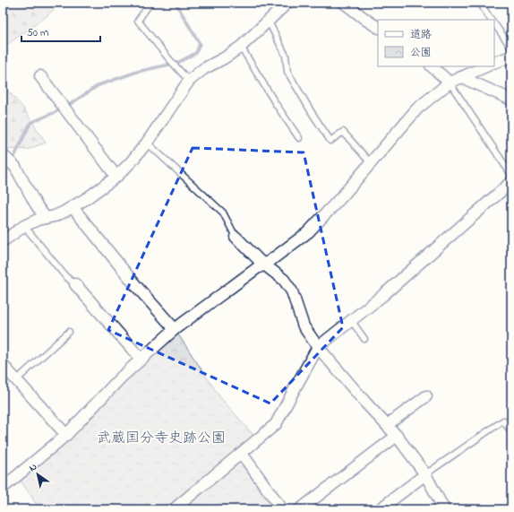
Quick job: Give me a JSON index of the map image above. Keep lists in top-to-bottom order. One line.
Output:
{"parks":["武蔵国分寺史跡公園"],"legend":["道路","公園"],"scale_bar":"50 m","north":"top left"}
